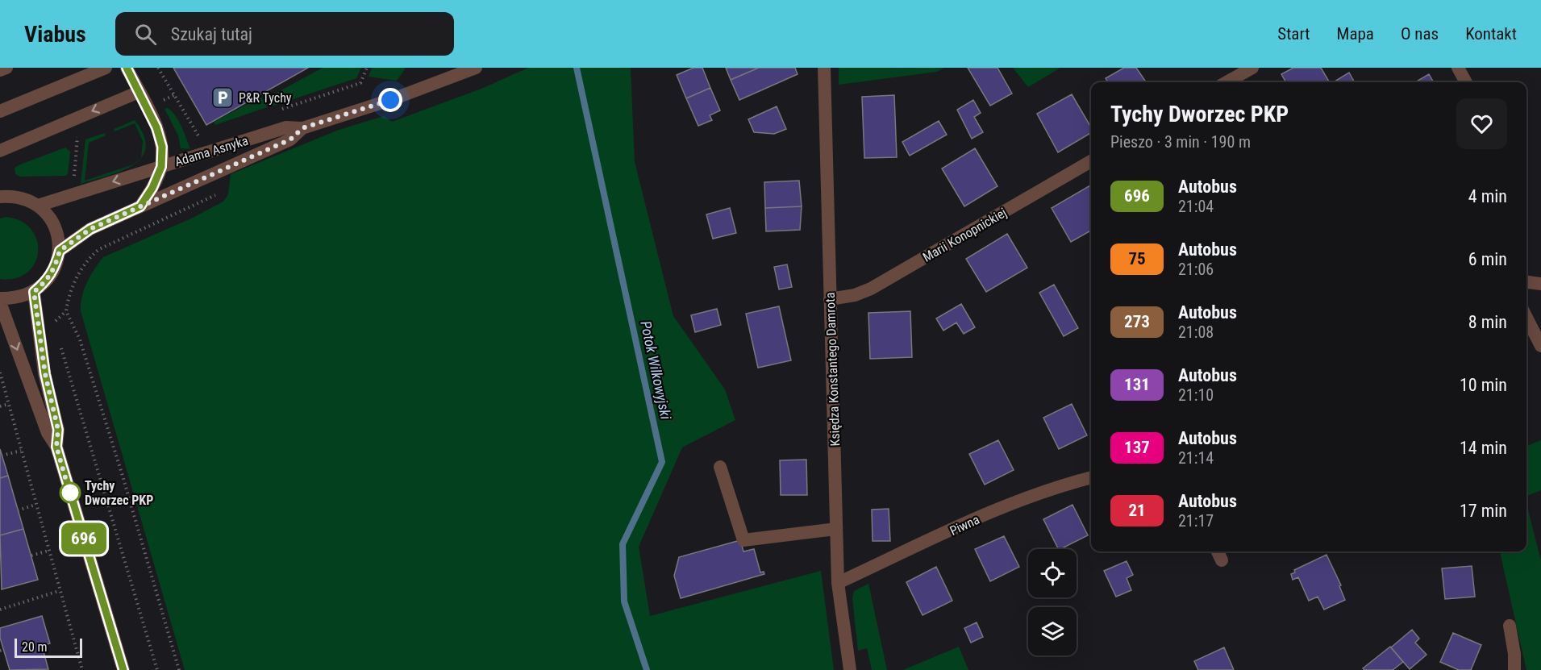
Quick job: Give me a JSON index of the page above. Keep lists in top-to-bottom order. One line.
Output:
{"streets":{"street":["Adama Asnyka","Marii Konopnickiej","Księdza Konstantego Damrota","Piwna"]},"crossings":[["Marii Konopnickiej","Księdza Konstantego Damrota"],["Księdza Konstantego Damrota","Piwna"]],"water":["Potok Wilkowyjski"],"places":{"parking":["P&R Tychy"],"other":["Tychy Dworzec PKP"]},"lines":["bus line 696"],"scale_bar":"20 m","page":{"header":"Viabus","search":"Szukaj tutaj","nav":["Start","Mapa","O nas","Kontakt"],"on_map":"696","heading":["Tychy Dworzec PKP","Pieszo · 3 min · 190 m"],"list":[{"mark":"696","name":"Autobus","note":"21:04","value":"4 min"},{"mark":"75","name":"Autobus","note":"21:06","value":"6 min"},{"mark":"273","name":"Autobus","note":"21:08","value":"8 min"},{"mark":"131","name":"Autobus","note":"21:10","value":"10 min"},{"mark":"137","name":"Autobus","note":"21:14","value":"14 min"},{"mark":"21","name":"Autobus","note":"21:17","value":"17 min"}],"scale":"20 m"}}
